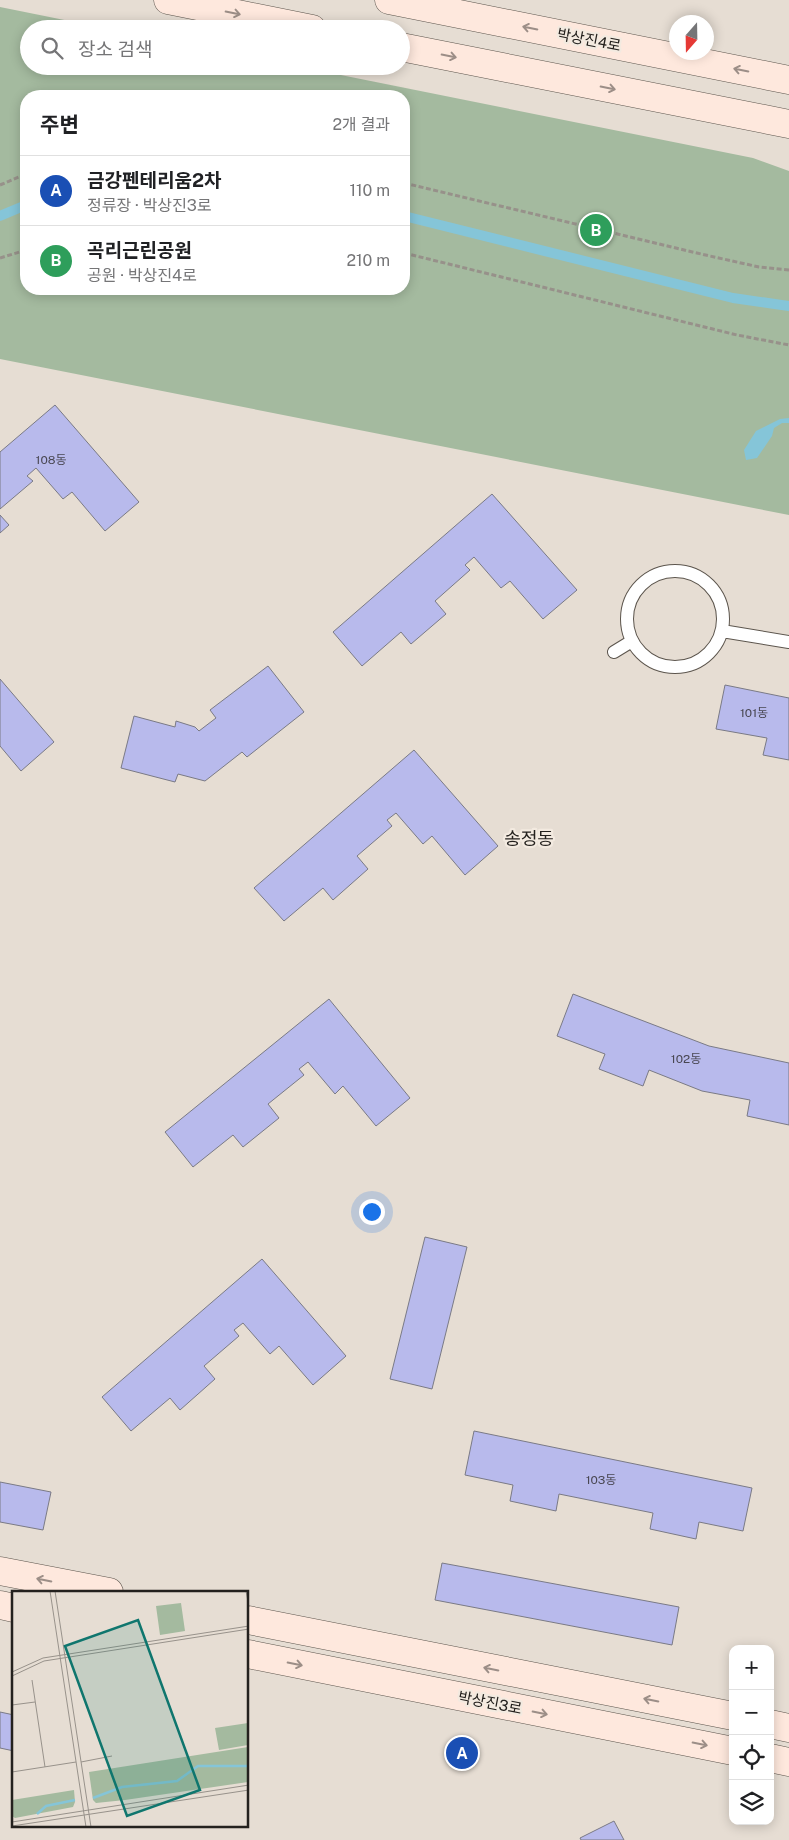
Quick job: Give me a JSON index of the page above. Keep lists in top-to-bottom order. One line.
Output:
{"streets":{"street":["박상진4로","박상진3로"]},"districts":["송정동"],"house_numbers":["108동","101동","102동","103동"],"north":"bottom","page":{"search":"장소 검색","heading":["주변","2개 결과"],"list":[{"mark":"A","name":"금강펜테리움2차","note":"정류장 · 박상진3로","value":"110 m"},{"mark":"B","name":"곡리근린공원","note":"공원 · 박상진4로","value":"210 m"}],"pins":["B","A"],"map_buttons":["+","−"]}}
